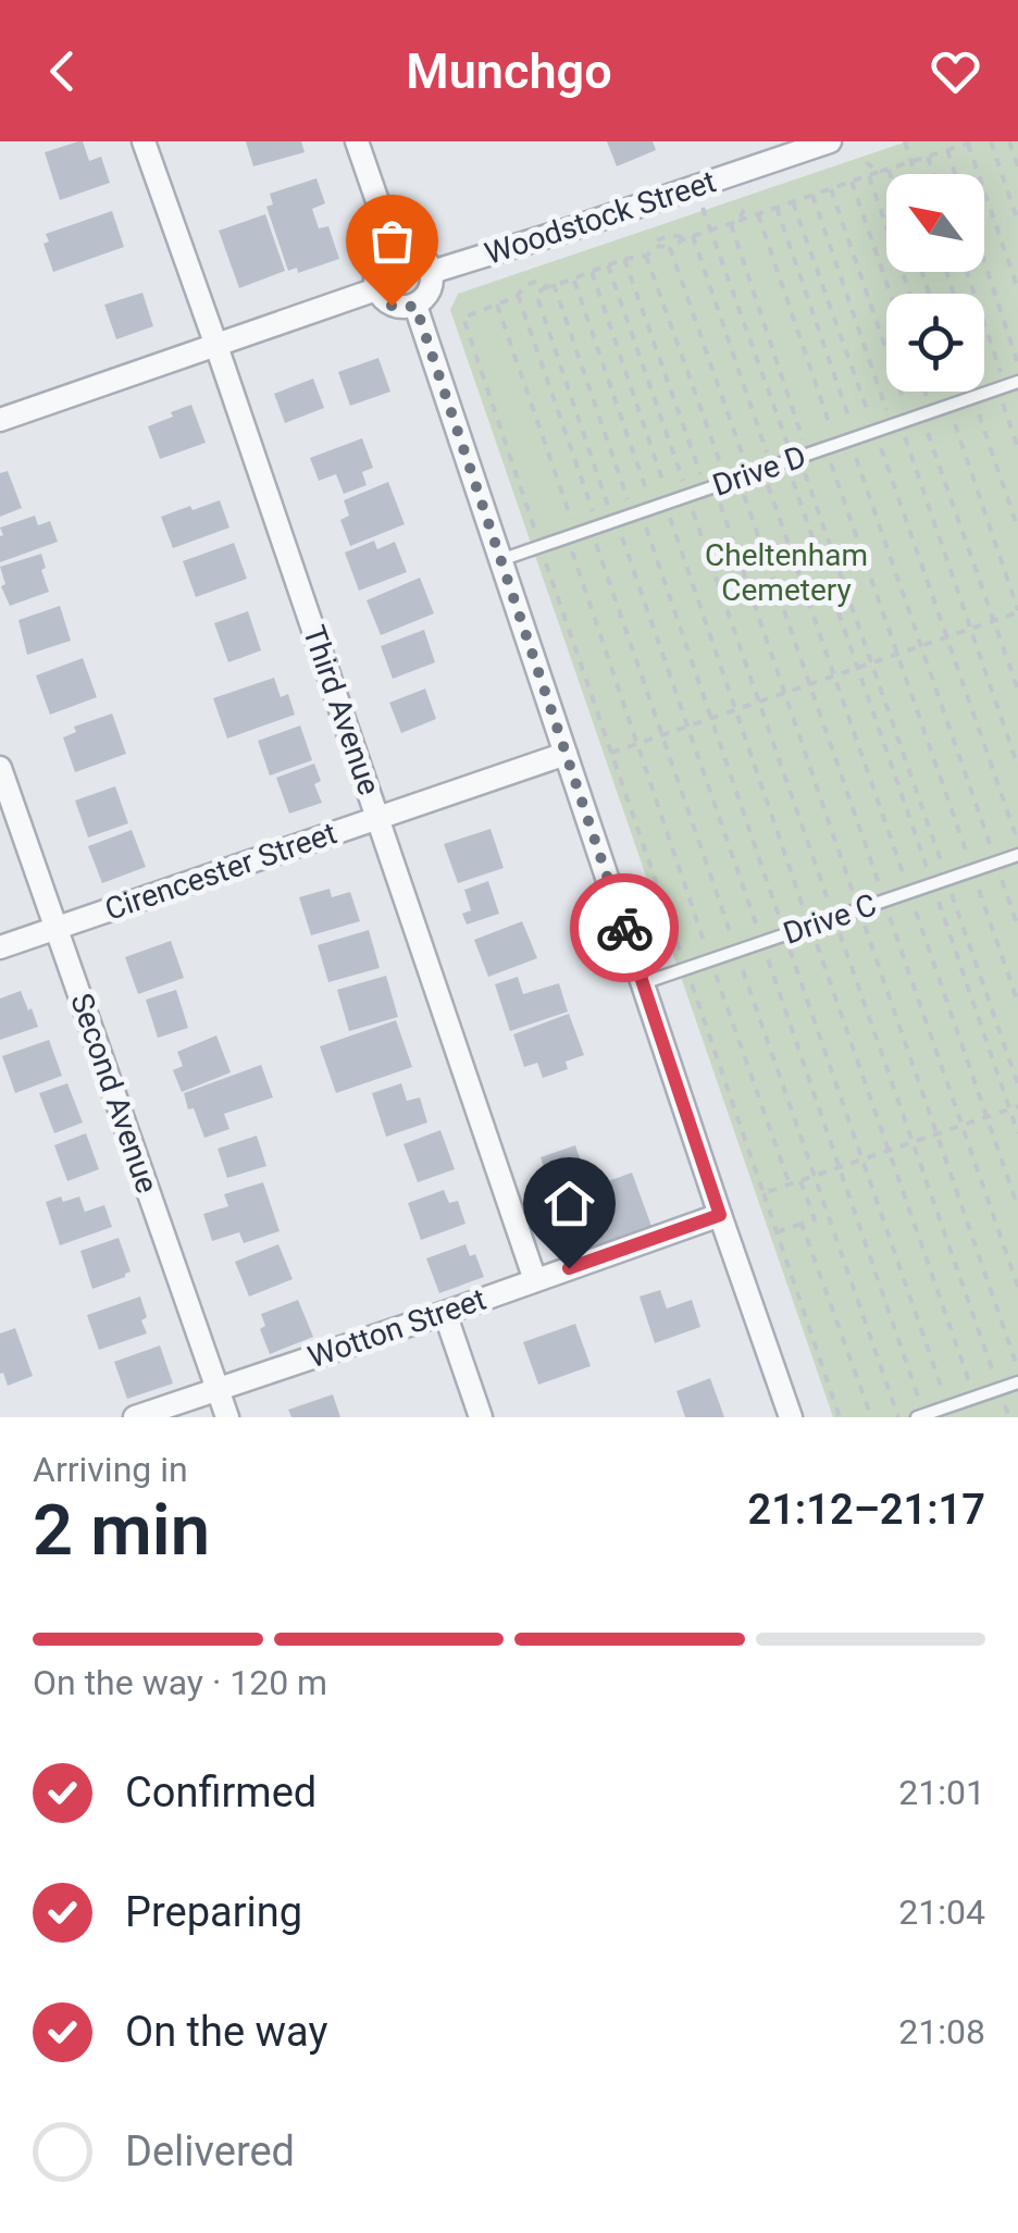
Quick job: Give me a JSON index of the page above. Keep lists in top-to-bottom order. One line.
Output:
{"streets":{"street":["Woodstock Street","Third Avenue","Cirencester Street","Second Avenue","Wotton Street"],"lane":["Drive D","Drive C"]},"crossings":[["Third Avenue","Cirencester Street"],["Third Avenue","Wotton Street"],["Cirencester Street","Second Avenue"],["Second Avenue","Wotton Street"]],"parks":["Cheltenham Cemetery"],"north":"top left","page":{"header":"Munchgo","heading":["2 min","Arriving in","21:12–21:17"],"bar":"On the way · 120 m","list":[["Confirmed","21:01"],["Preparing","21:04"],["On the way","21:08"],"Delivered"]}}
